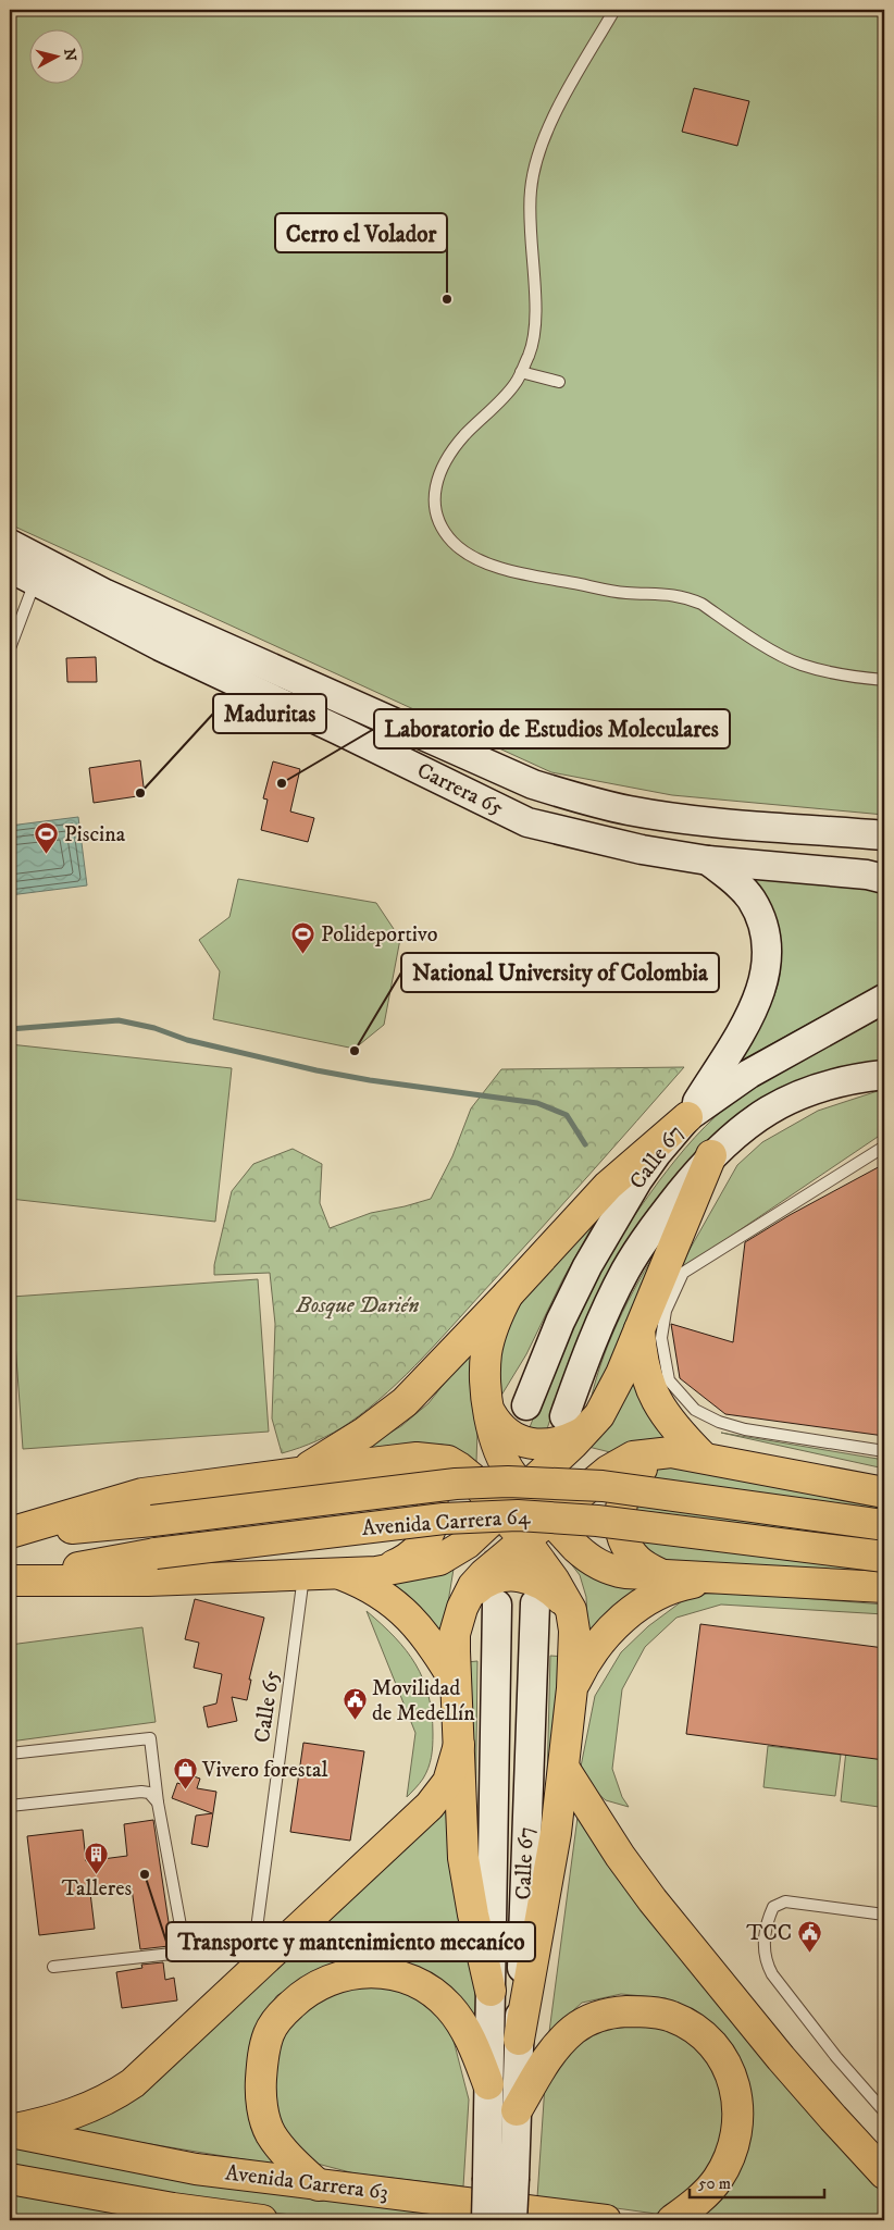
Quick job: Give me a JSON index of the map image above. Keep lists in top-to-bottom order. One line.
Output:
{"streets":{"main road":["Carrera 65","Calle 67","Avenida Carrera 64","Avenida Carrera 63"],"lane":["Calle 65"]},"parks":["Bosque Darién"],"places":{"other":["Cerro el Volador","Laboratorio de Estudios Moleculares","Maduritas","National University of Colombia","Transporte y mantenimiento mecaníco"],"sports":["Piscina","Polideportivo"],"public building":["Movilidad de Medellín","TCC"],"shop":["Vivero forestal"],"building":["Talleres"]},"scale_bar":"50 m","north":"right"}
